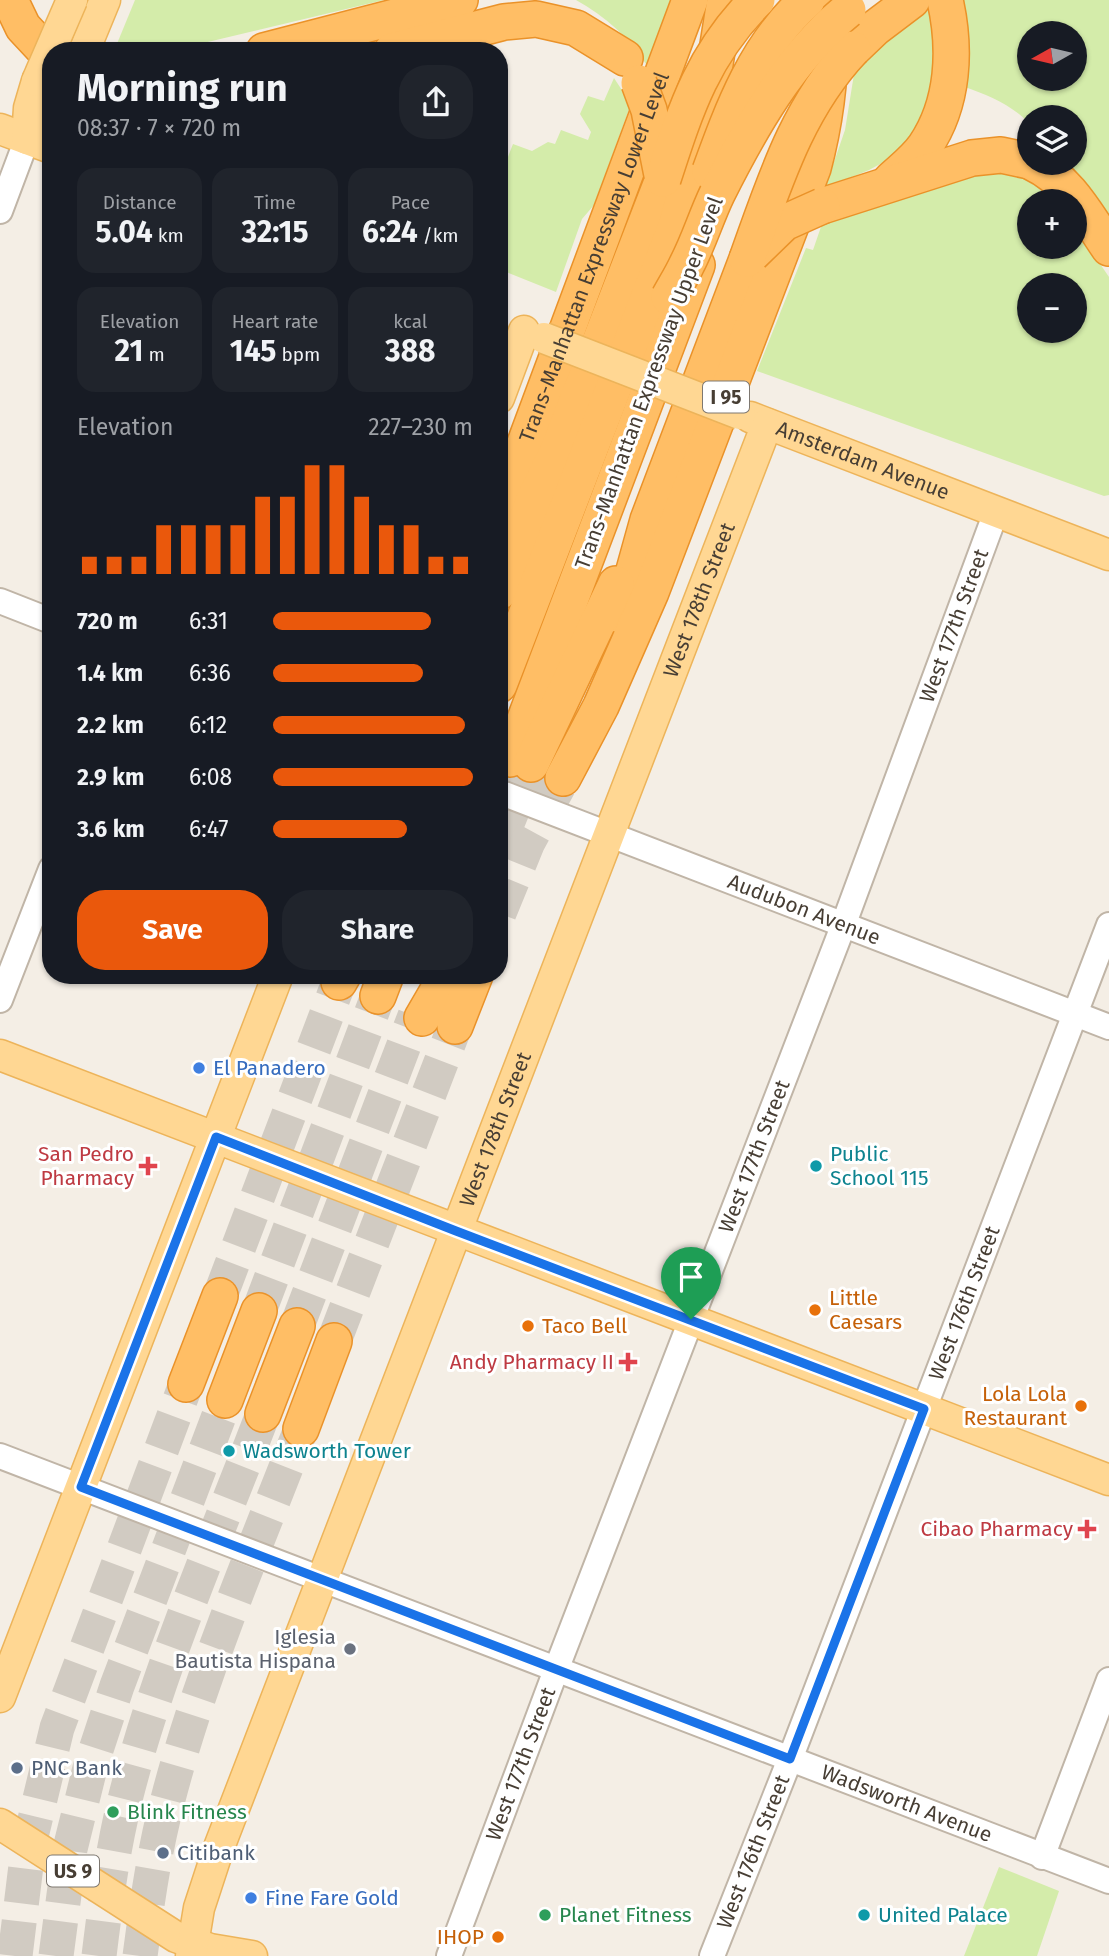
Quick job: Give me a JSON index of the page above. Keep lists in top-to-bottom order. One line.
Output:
{"streets":{"highway":["Trans-Manhattan Expressway Lower Level","Trans-Manhattan Expressway Upper Level","I 95"],"main road":["Amsterdam Avenue","West 178th Street","US 9"],"street":["West 177th Street","Audubon Avenue","West 176th Street","Wadsworth Avenue"]},"crossings":[["Trans-Manhattan Expressway Upper Level","I 95"],["Amsterdam Avenue","West 178th Street"],["Amsterdam Avenue","West 177th Street"],["West 178th Street","Audubon Avenue"],["West 178th Street","Wadsworth Avenue"],["West 178th Street","US 9"],["West 177th Street","Audubon Avenue"],["West 177th Street","Wadsworth Avenue"],["Audubon Avenue","West 176th Street"],["West 176th Street","Wadsworth Avenue"]],"places":{"other":["El Panadero","Public School 115","Little Caesars","Taco Bell","Lola Lola Restaurant","Wadsworth Tower","Iglesia Bautista Hispana","PNC Bank","Blink Fitness","Citibank","Fine Fare Gold","Planet Fitness","United Palace","IHOP"],"health":["San Pedro Pharmacy","Andy Pharmacy II","Cibao Pharmacy"]},"north":"left","page":{"map_buttons":["+","−"],"heading":["Morning run","08:37 · 7 × 720 m"],"stats":[["Distance","5.04 km"],["Time","32:15"],["Pace","6:24 /km"],["Elevation","21 m"],["Heart rate","145 bpm"],["kcal","388"]],"chart":["Elevation","227–230 m"],"list":[{"name":"720 m","note":"6:31"},{"name":"1.4 km","note":"6:36"},{"name":"2.2 km","note":"6:12"},{"name":"2.9 km","note":"6:08"},{"name":"3.6 km","note":"6:47"}],"buttons":["Save","Share"]}}
